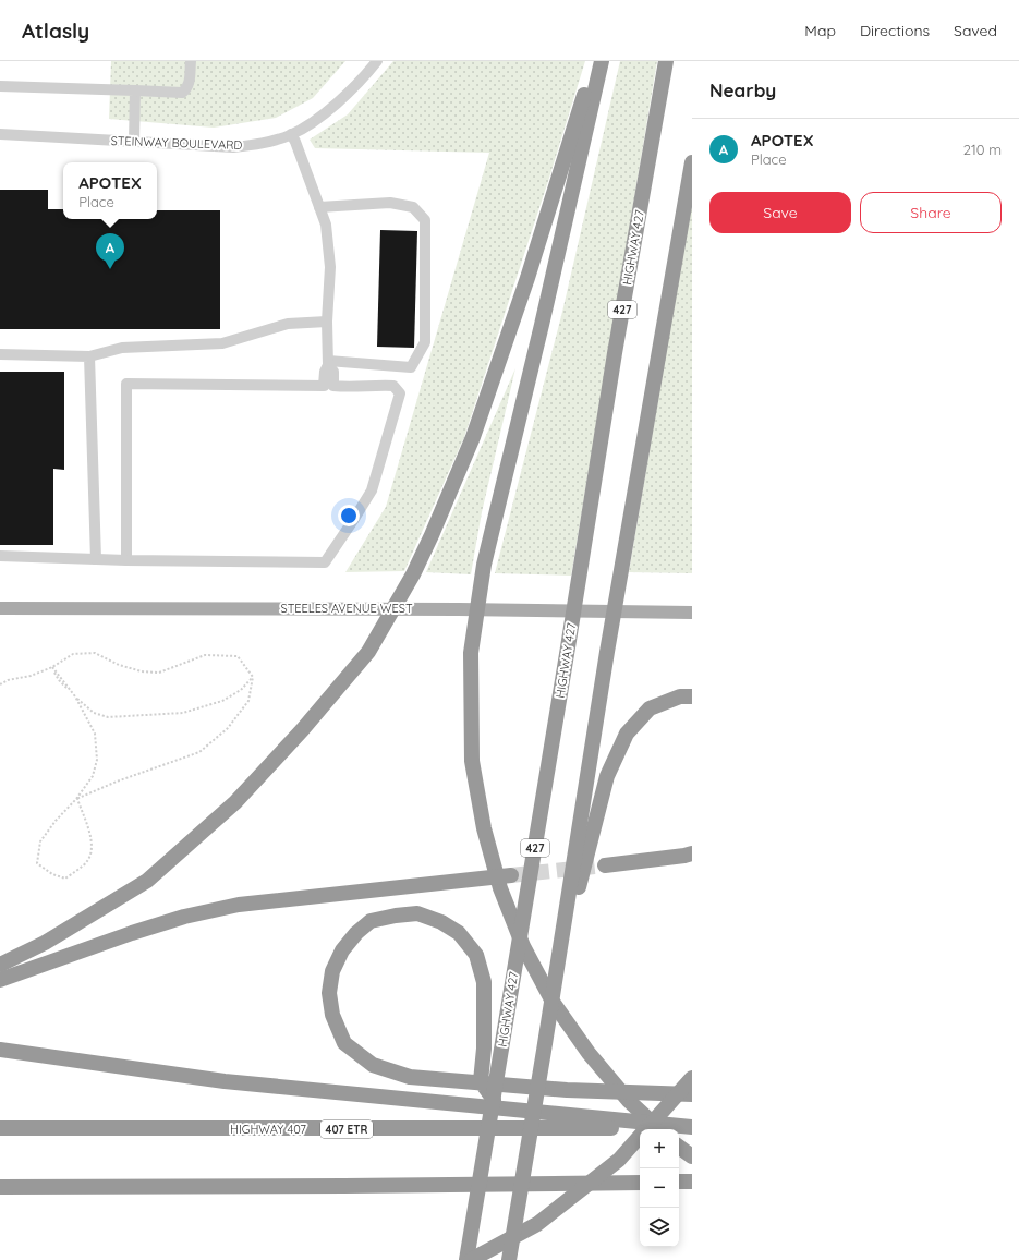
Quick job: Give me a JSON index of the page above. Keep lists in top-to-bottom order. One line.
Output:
{"streets":{"highway":["HIGHWAY 427","427","HIGHWAY 407","407 ETR"],"main road":["STEELES AVENUE WEST"],"street":["STEINWAY BOULEVARD"]},"page":{"header":"Atlasly","nav":["Map","Directions","Saved"],"heading":"Nearby","list":[{"mark":"A","name":"APOTEX","note":"Place","value":"210 m"}],"popup":["APOTEX","Place"],"buttons":["Save","Share"],"pins":"A","map_buttons":["+","−"]}}
